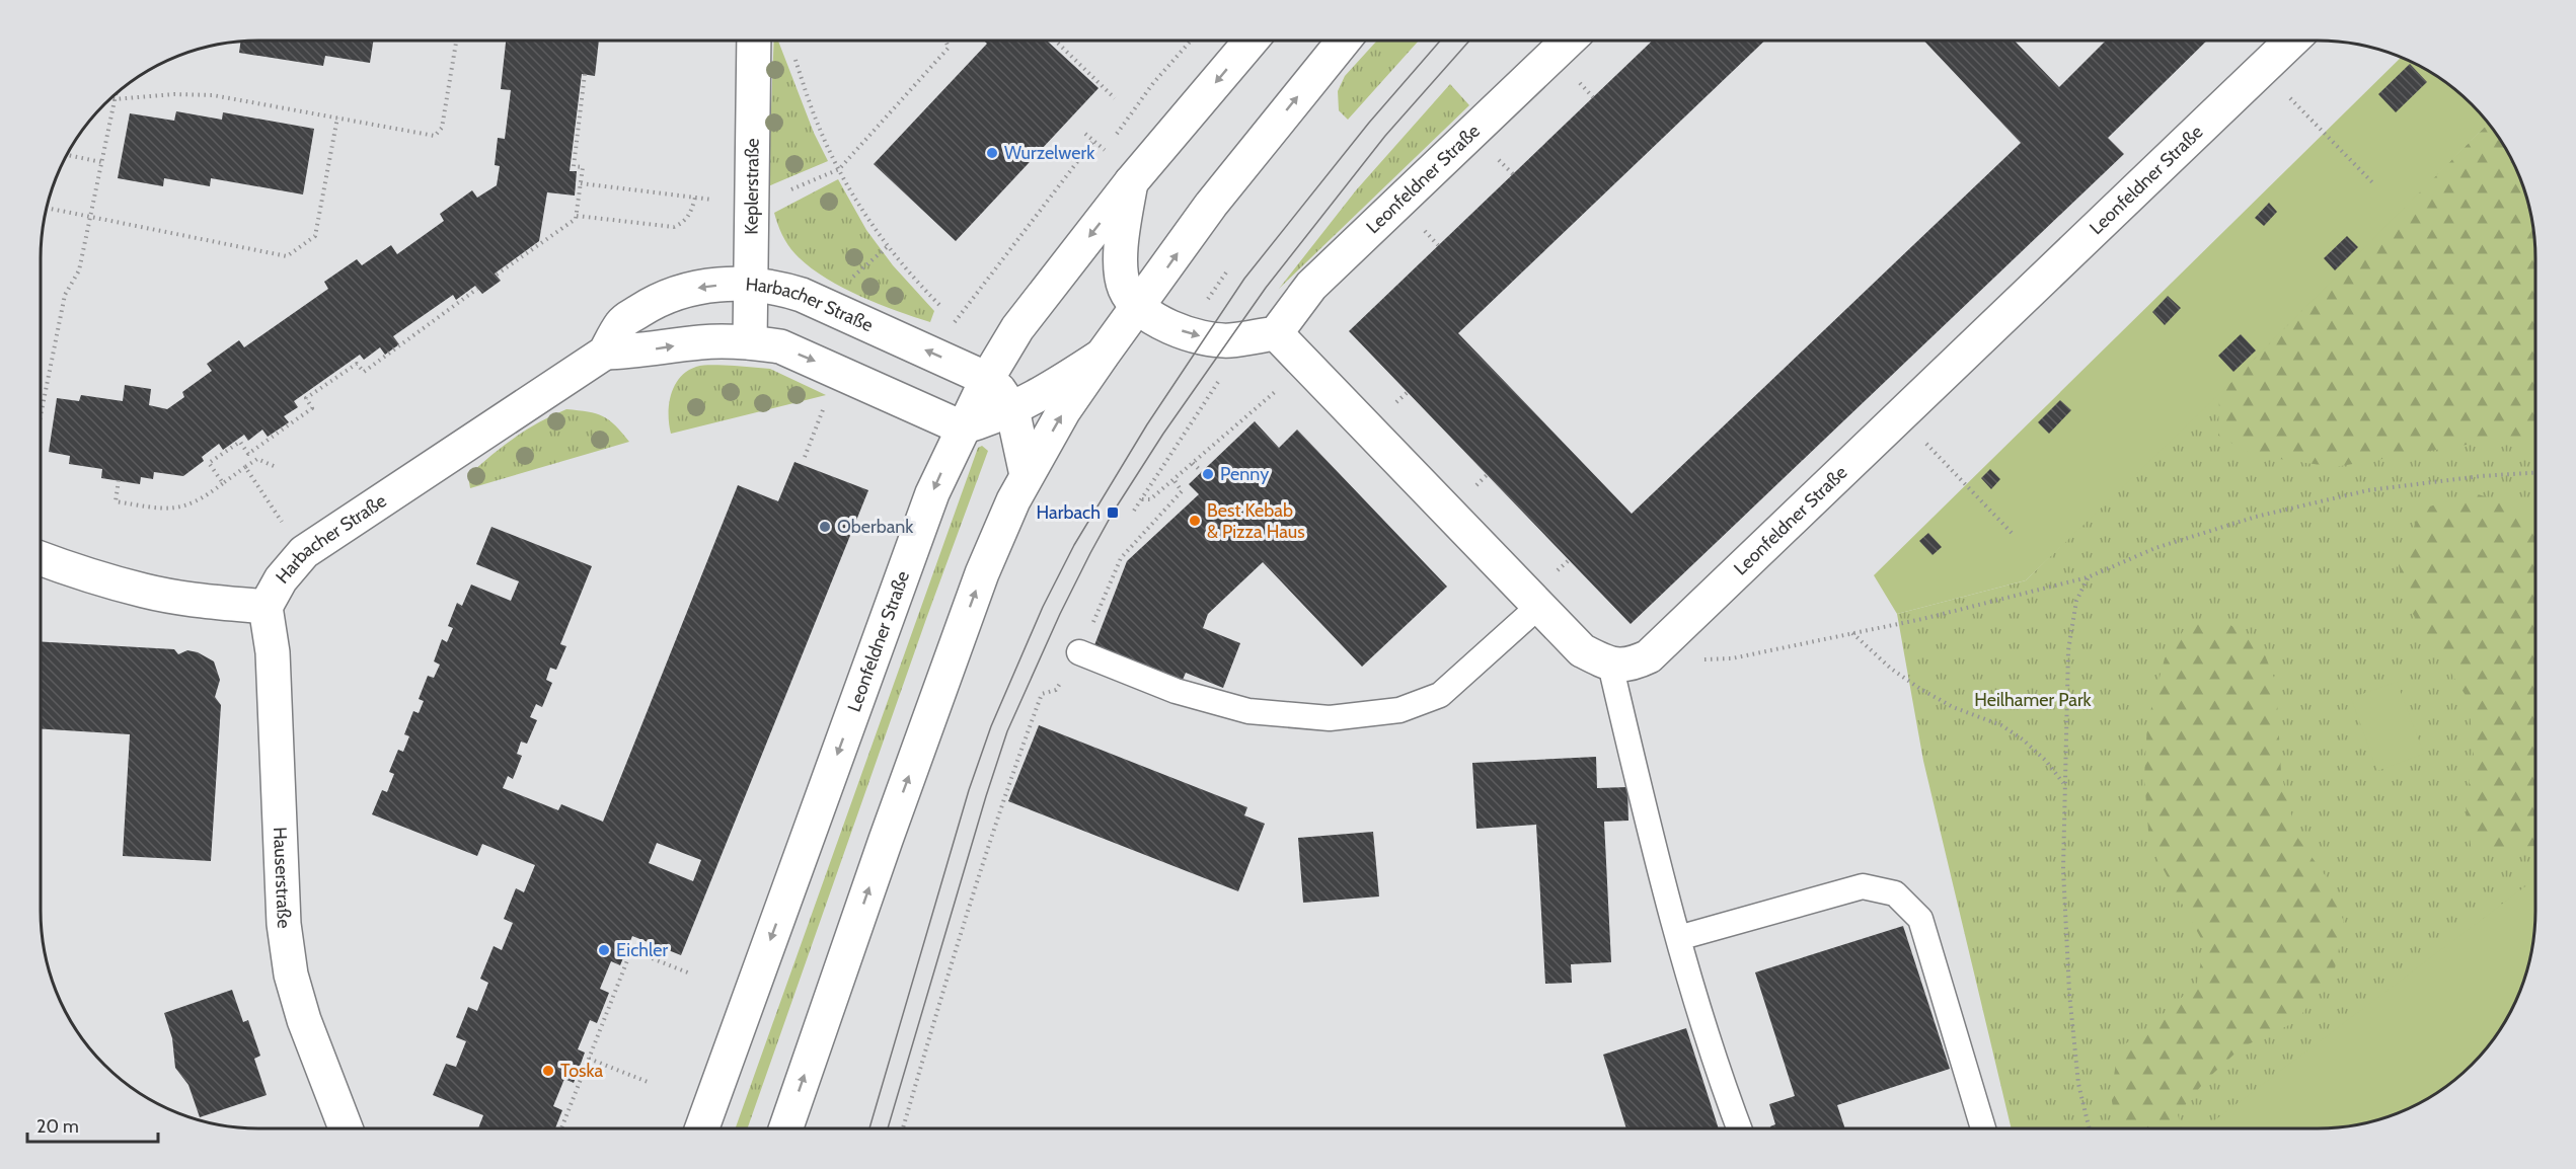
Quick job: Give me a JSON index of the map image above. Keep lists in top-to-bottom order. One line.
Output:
{"streets":{"street":["Leonfeldner Straße","Keplerstraße","Harbacher Straße","Hauserstraße"]},"crossings":[["Leonfeldner Straße","Harbacher Straße"],["Keplerstraße","Harbacher Straße"],["Harbacher Straße","Hauserstraße"]],"parks":["Heilhamer Park"],"places":{"other":["Wurzelwerk","Penny","Best Kebab & Pizza Haus","Oberbank","Eichler","Toska"],"transit":["Harbach"]},"scale_bar":"20 m"}
